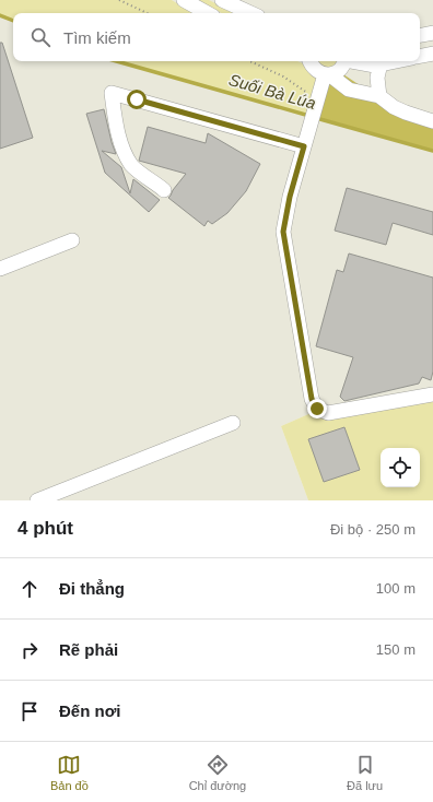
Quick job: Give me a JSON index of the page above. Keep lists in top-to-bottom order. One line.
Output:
{"water":["Suối Bà Lúa"],"page":{"search":"Tìm kiếm","heading":["4 phút","Đi bộ · 250 m"],"list":[["Đi thẳng","100 m"],["Rẽ phải","150 m"],"Đến nơi"],"nav":["Bản đồ","Chỉ đường","Đã lưu"]}}
